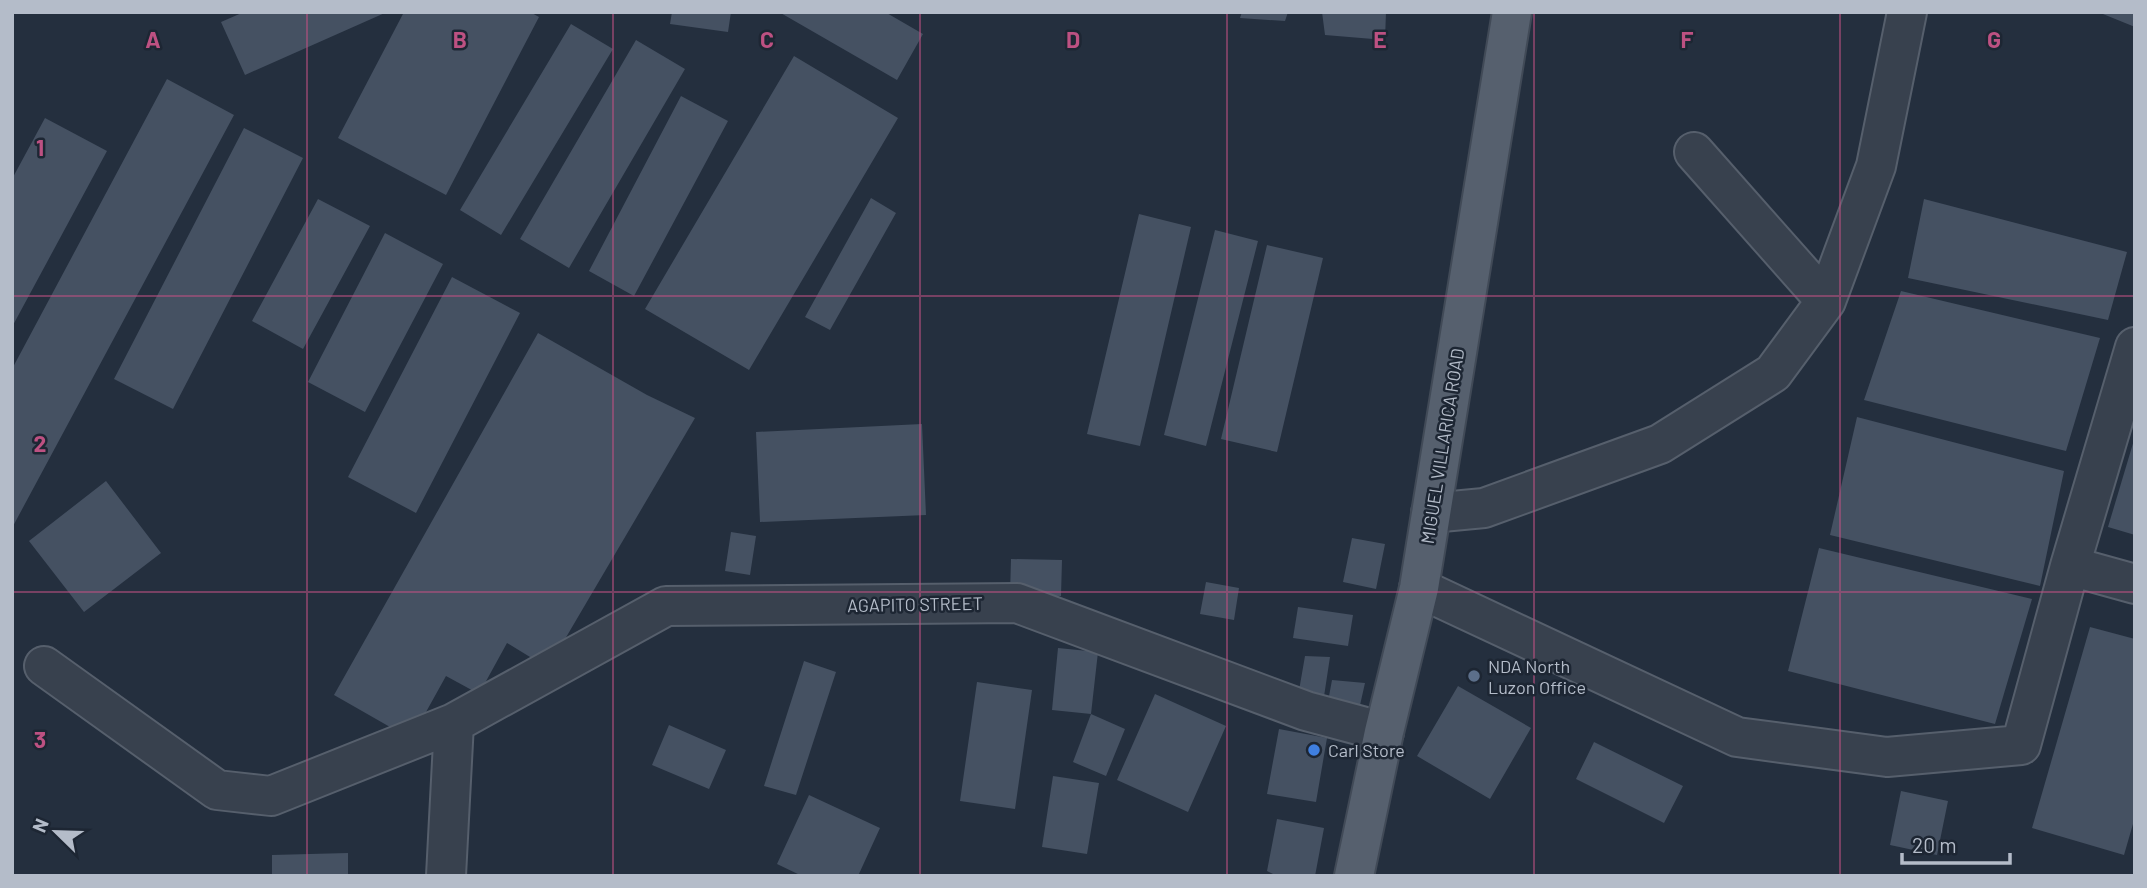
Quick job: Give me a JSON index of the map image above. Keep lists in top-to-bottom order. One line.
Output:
{"streets":{"main road":["MIGUEL VILLARICA ROAD"],"street":["AGAPITO STREET"]},"crossings":[["MIGUEL VILLARICA ROAD","AGAPITO STREET"]],"places":["NDA North Luzon Office","Carl Store"],"scale_bar":"20 m","north":"top left","grid":{"columns":["A","B","C","D","E","F","G"],"rows":["1","2","3"]}}
